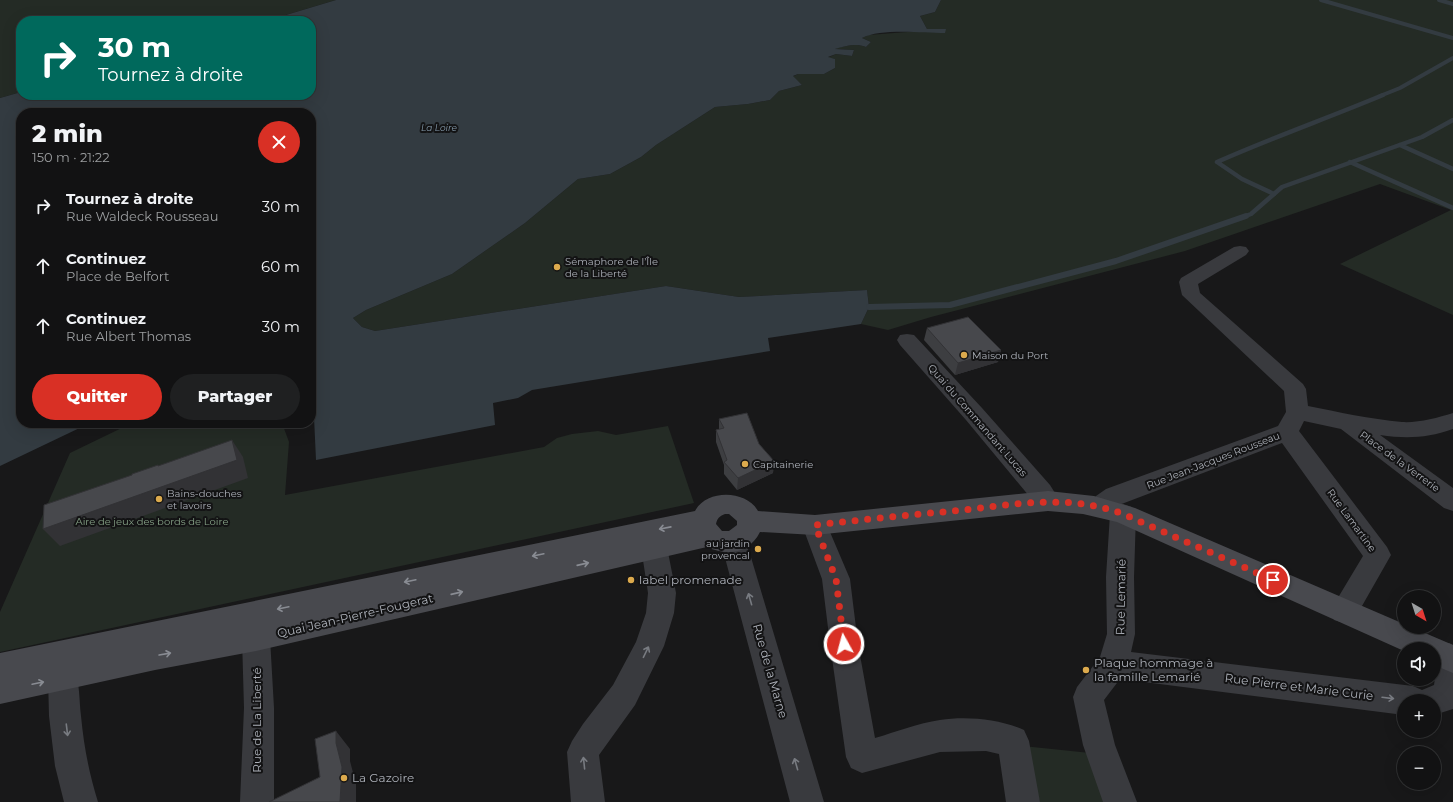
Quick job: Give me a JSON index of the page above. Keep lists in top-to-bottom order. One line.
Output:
{"streets":{"main road":["Quai Jean-Pierre-Fougerat"],"street":["Quai du Commandant Lucas","Rue Jean-Jacques Rousseau","Place de la Verrerie","Rue Lamartine","Rue Lemarié","Rue de la Marne","Rue Pierre et Marie Curie","Rue de La Liberté"]},"crossings":[["Quai du Commandant Lucas","Quai Jean-Pierre-Fougerat"],["Rue Jean-Jacques Rousseau","Place de la Verrerie"],["Rue Jean-Jacques Rousseau","Rue Lamartine"],["Rue Jean-Jacques Rousseau","Rue Lemarié"],["Rue Jean-Jacques Rousseau","Quai Jean-Pierre-Fougerat"],["Place de la Verrerie","Rue Lamartine"],["Rue Lamartine","Quai Jean-Pierre-Fougerat"],["Rue Lemarié","Quai Jean-Pierre-Fougerat"],["Rue Lemarié","Rue Pierre et Marie Curie"],["Quai Jean-Pierre-Fougerat","Rue de la Marne"],["Quai Jean-Pierre-Fougerat","Rue de La Liberté"]],"one_way":["Rue de la Marne","Rue Pierre et Marie Curie"],"water":["La Loire"],"parks":["Aire de jeux des bords de Loire"],"places":["Sémaphore de l’Île de la Liberté","Maison du Port","Capitainerie","Bains-douches et lavoirs","au jardin provencal","label promenade","Plaque hommage à la famille Lemarié","La Gazoire"],"north":"bottom right","page":{"turn":["30 m","Tournez à droite"],"heading":["2 min","150 m · 21:22"],"list":[{"name":"Tournez à droite","note":"Rue Waldeck Rousseau","value":"30 m"},{"name":"Continuez","note":"Place de Belfort","value":"60 m"},{"name":"Continuez","note":"Rue Albert Thomas","value":"30 m"}],"buttons":["Quitter","Partager"],"map_buttons":["+","−"]}}
